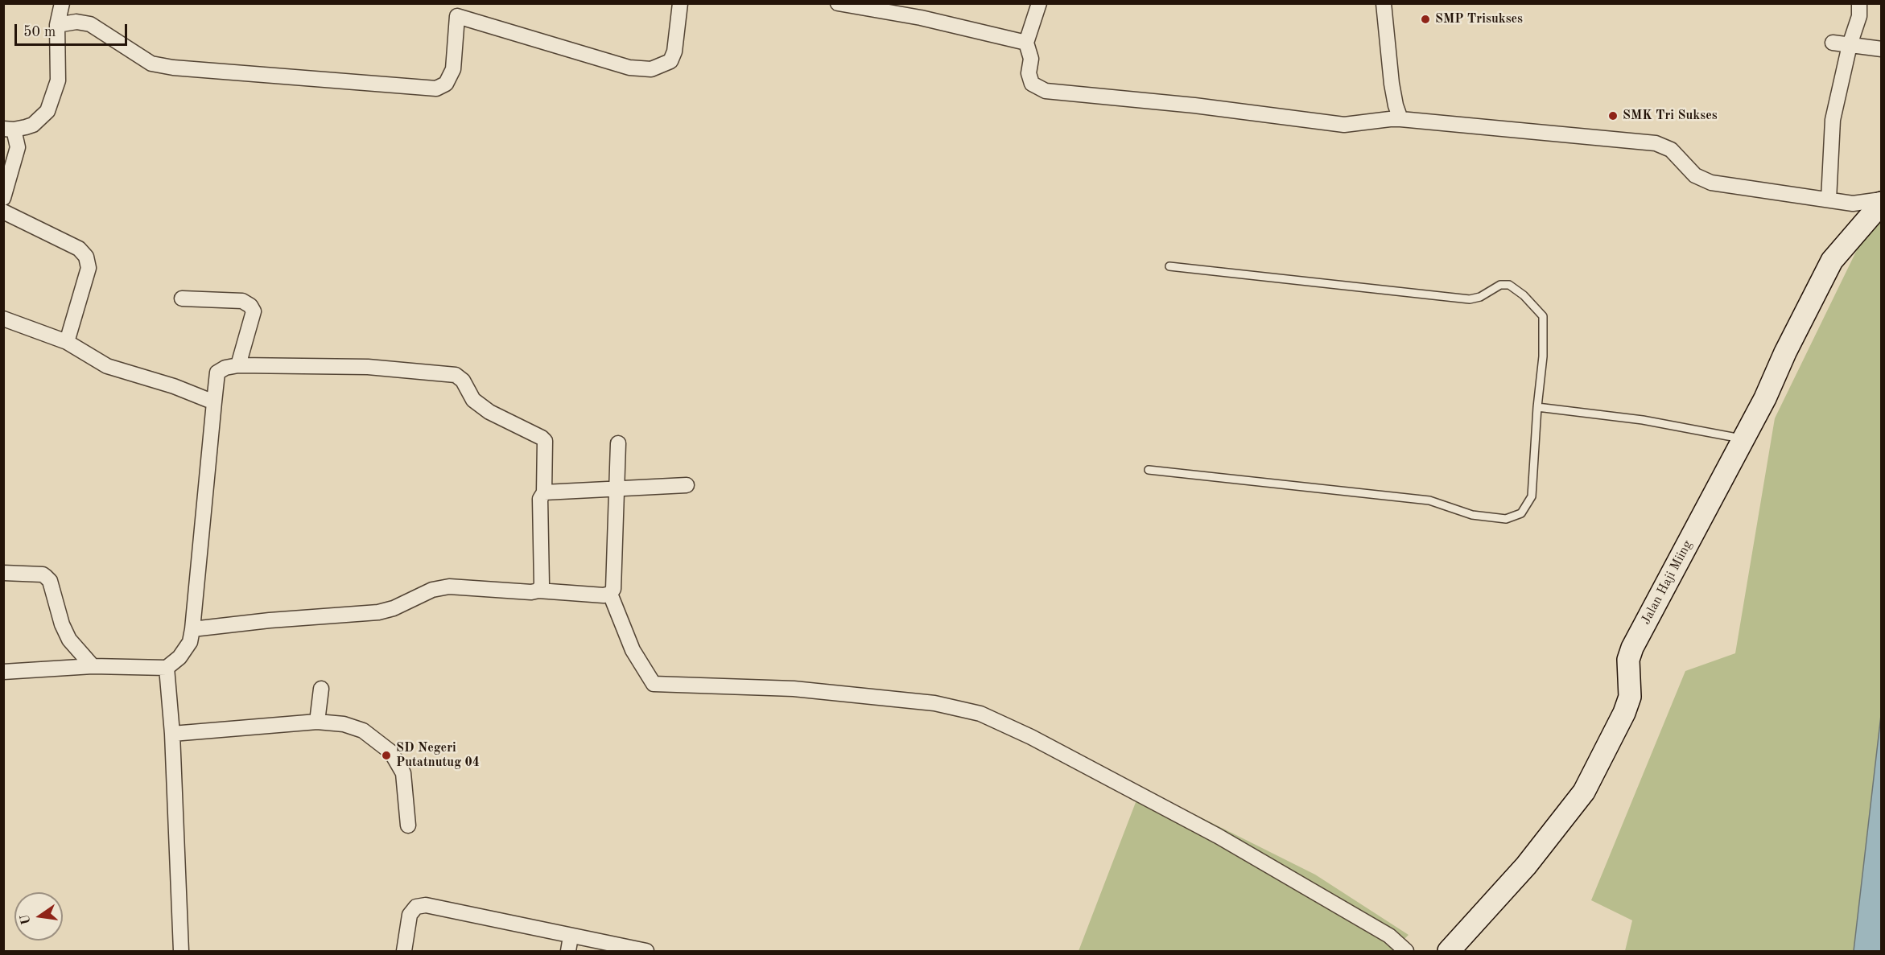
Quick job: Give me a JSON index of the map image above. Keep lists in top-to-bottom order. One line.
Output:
{"streets":{"main road":["Jalan Haji Miing"]},"places":["SMP Trisukses","SMK Tri Sukses","SD Negeri Putatnutug 04"],"scale_bar":"50 m","north":"left"}
